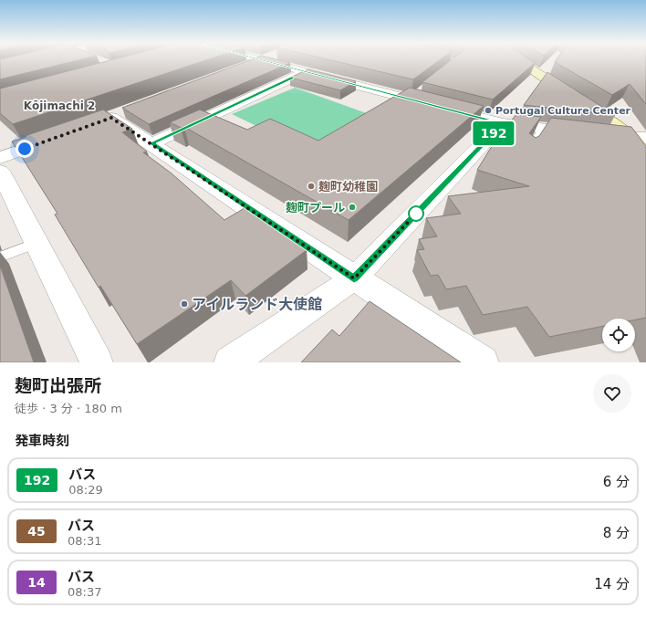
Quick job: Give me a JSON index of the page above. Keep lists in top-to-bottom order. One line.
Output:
{"districts":["Kōjimachi 2"],"places":["Portugal Culture Center","麹町幼稚園","麹町プール","アイルランド大使館"],"lines":["bus line 192"],"page":{"on_map":"192","heading":[["麹町出張所","徒歩 · 3 分 · 180 m"],"発車時刻"],"list":[{"mark":"192","name":"バス","note":"08:29","value":"6 分"},{"mark":"45","name":"バス","note":"08:31","value":"8 分"},{"mark":"14","name":"バス","note":"08:37","value":"14 分"}]}}
